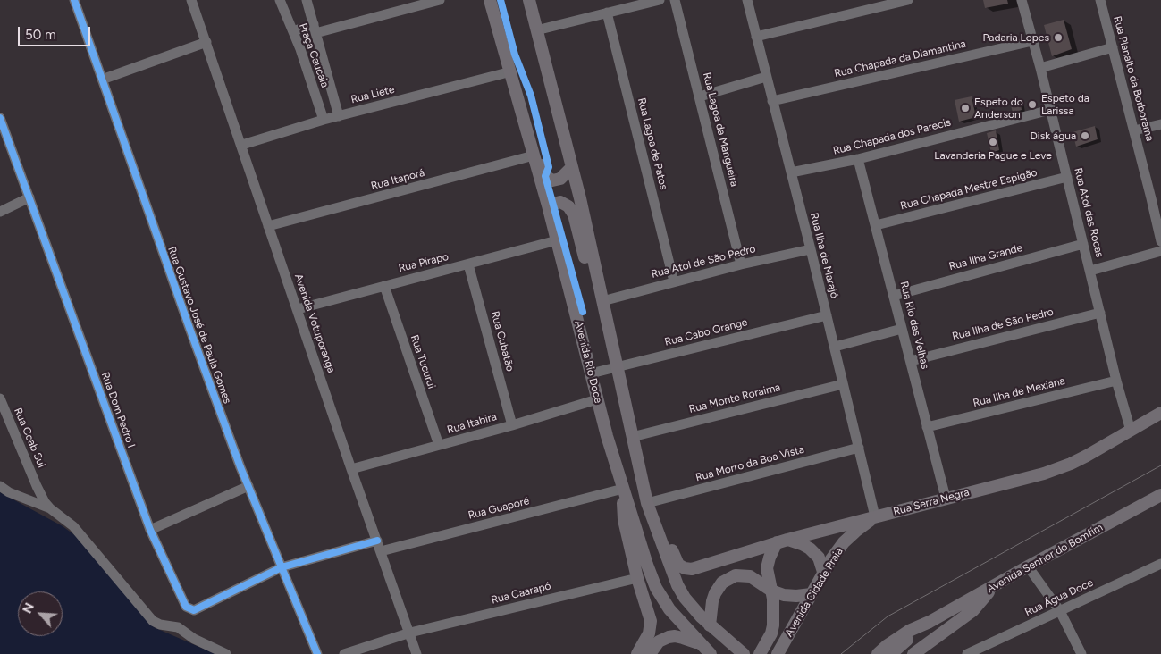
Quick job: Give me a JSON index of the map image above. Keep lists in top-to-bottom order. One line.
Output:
{"streets":{"main road":["Avenida Rio Doce","Rua Serra Negra","Avenida Senhor do Bomfim","Avenida Cidade Praia"],"street":["Praça Caucaia","Rua Chapada da Diamantina","Rua Planalto da Borborema","Rua Liete","Rua Lagoa da Mangueira","Rua Chapada dos Parecis","Rua Lagoa de Patos","Rua Itaporá","Rua Chapada Mestre Espigão","Rua Atol das Rocas","Rua Ilha de Marajó","Rua Ilha Grande","Rua Atol de São Pedro","Rua Pirapo","Avenida Votuporanga","Rua Ilha de São Pedro","Rua Gustavo José de Paula Gomes","Rua Rio das Velhas","Rua Cabo Orange","Rua Cubatão","Rua Tucurui","Rua Ilha de Mexiana","Rua Monte Roraima","Rua Dom Pedro I","Rua Itabira","Rua Ccab Sul","Rua Morro da Boa Vista","Rua Guaporé","Rua Caarapó","Rua Água Doce"]},"crossings":[["Praça Caucaia","Rua Liete"],["Rua Chapada da Diamantina","Rua Atol das Rocas"],["Rua Chapada da Diamantina","Rua Ilha de Marajó"],["Rua Liete","Avenida Votuporanga"],["Rua Liete","Avenida Rio Doce"],["Rua Lagoa da Mangueira","Rua Atol de São Pedro"],["Rua Chapada dos Parecis","Rua Atol das Rocas"],["Rua Chapada dos Parecis","Rua Ilha de Marajó"],["Rua Chapada dos Parecis","Rua Rio das Velhas"],["Rua Lagoa de Patos","Rua Atol de São Pedro"],["Rua Itaporá","Avenida Votuporanga"],["Rua Itaporá","Avenida Rio Doce"],["Rua Chapada Mestre Espigão","Rua Atol das Rocas"],["Rua Chapada Mestre Espigão","Rua Rio das Velhas"],["Rua Atol das Rocas","Rua Ilha Grande"],["Rua Atol das Rocas","Rua Ilha de São Pedro"],["Rua Atol das Rocas","Rua Ilha de Mexiana"],["Rua Atol das Rocas","Rua Serra Negra"],["Rua Ilha de Marajó","Rua Atol de São Pedro"],["Rua Ilha de Marajó","Rua Cabo Orange"],["Rua Ilha de Marajó","Rua Monte Roraima"],["Rua Ilha de Marajó","Rua Morro da Boa Vista"],["Rua Ilha de Marajó","Rua Serra Negra"],["Rua Ilha de Marajó","Avenida Cidade Praia"],["Rua Ilha Grande","Rua Rio das Velhas"],["Rua Pirapo","Avenida Votuporanga"],["Rua Pirapo","Rua Cubatão"],["Rua Pirapo","Rua Tucurui"],["Rua Pirapo","Avenida Rio Doce"],["Avenida Votuporanga","Rua Itabira"],["Avenida Votuporanga","Rua Guaporé"],["Avenida Votuporanga","Rua Caarapó"],["Rua Ilha de São Pedro","Rua Rio das Velhas"],["Rua Gustavo José de Paula Gomes","Rua Dom Pedro I"],["Rua Rio das Velhas","Rua Ilha de Mexiana"],["Rua Rio das Velhas","Rua Serra Negra"],["Rua Cabo Orange","Avenida Rio Doce"],["Rua Cubatão","Rua Itabira"],["Rua Tucurui","Rua Itabira"],["Avenida Rio Doce","Rua Itabira"],["Avenida Rio Doce","Rua Guaporé"],["Rua Morro da Boa Vista","Rua Serra Negra"],["Rua Serra Negra","Avenida Cidade Praia"]],"places":["Padaria Lopes","Espeto da Larissa","Espeto do Anderson","Disk água","Lavanderia Pague e Leve"],"scale_bar":"50 m","north":"top left"}
